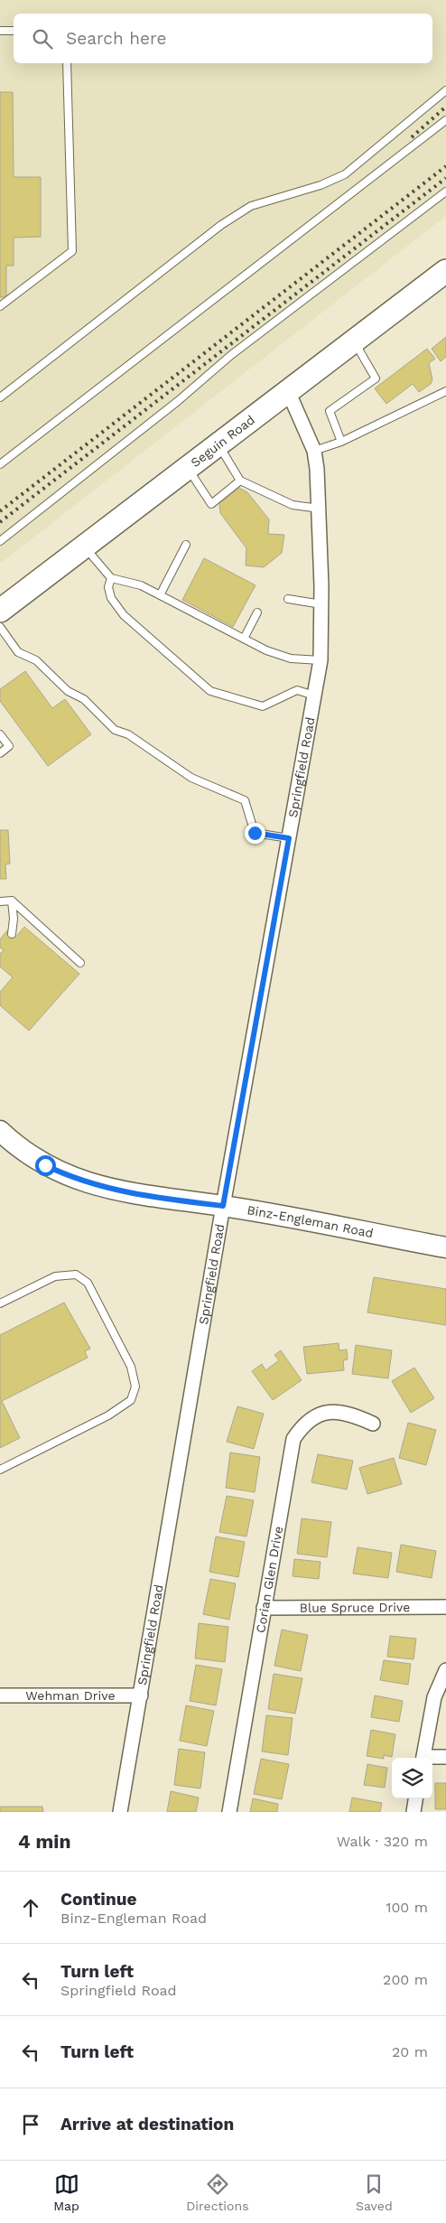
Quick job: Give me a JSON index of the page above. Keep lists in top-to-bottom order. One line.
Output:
{"streets":{"main road":["Seguin Road"],"street":["Springfield Road","Binz-Engleman Road","Corian Glen Drive","Blue Spruce Drive","Wehman Drive"]},"crossings":[["Seguin Road","Springfield Road"],["Springfield Road","Binz-Engleman Road"],["Springfield Road","Wehman Drive"],["Corian Glen Drive","Blue Spruce Drive"]],"page":{"search":"Search here","heading":["4 min","Walk · 320 m"],"list":[["Continue","Binz-Engleman Road","100 m"],["Turn left","Springfield Road","200 m"],["Turn left","20 m"],"Arrive at destination"],"nav":["Map","Directions","Saved"]}}
